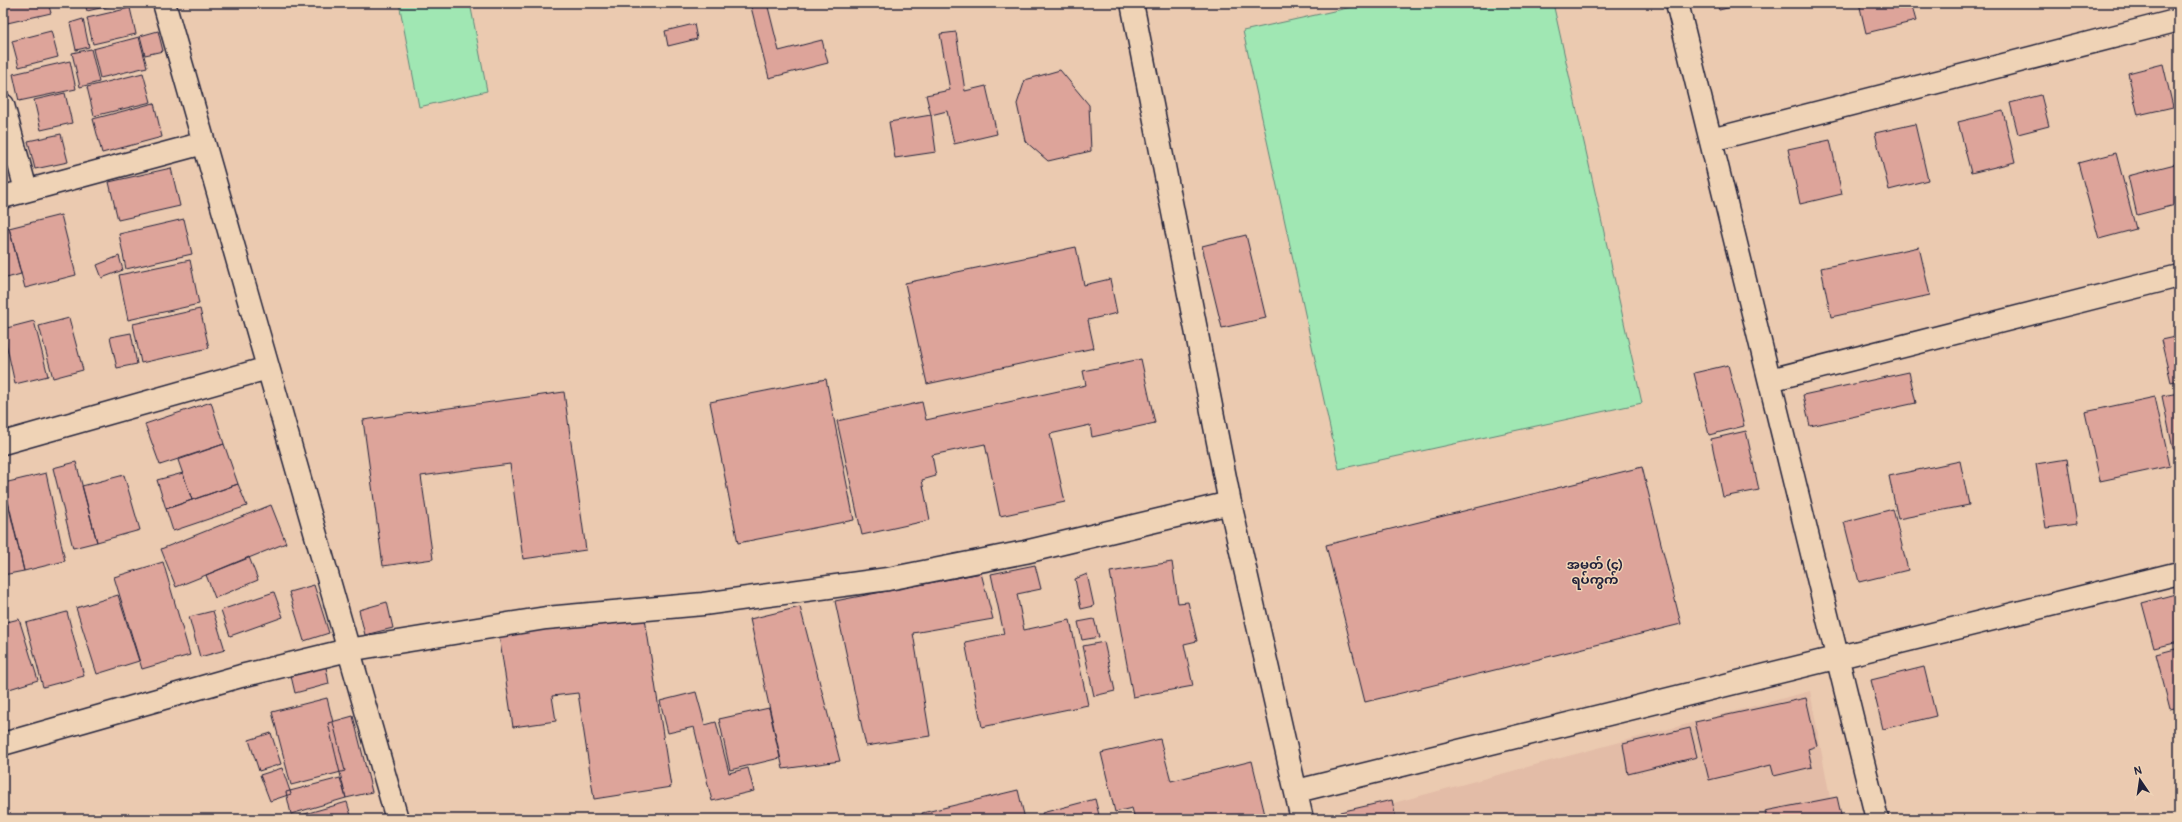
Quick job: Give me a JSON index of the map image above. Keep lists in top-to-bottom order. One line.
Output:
{"districts":["အမှတ် (၄) ရပ်ကွက်"],"north":"top"}
